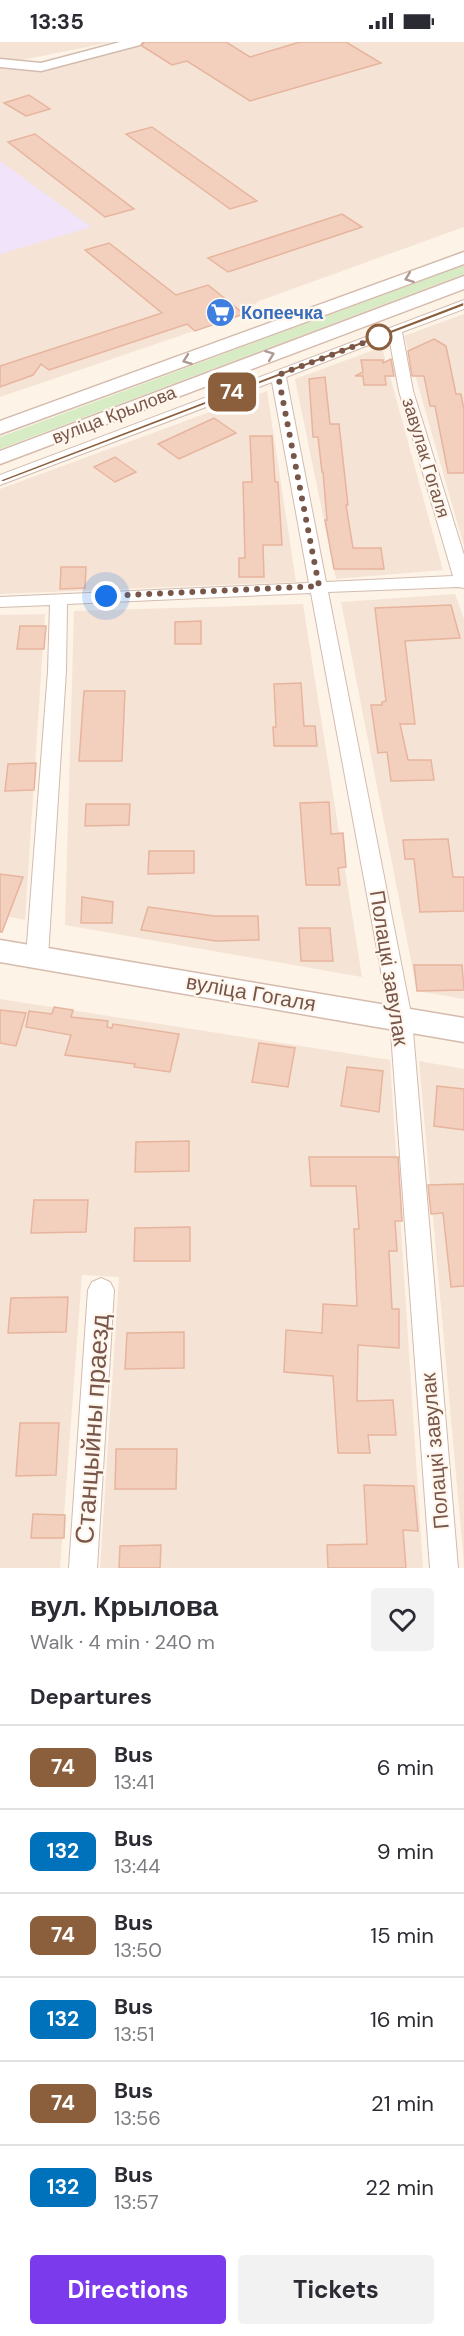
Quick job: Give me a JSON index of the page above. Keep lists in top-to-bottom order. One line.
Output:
{"streets":{"main road":["вуліца Крылова","вуліца Гогаля"],"street":["завулак Гогаля","Полацкі завулак","Станцыйны праезд"]},"crossings":[["Полацкі завулак","вуліца Гогаля"]],"places":{"supermarket":["Копеечка"]},"lines":["bus line 74"],"page":{"status":"13:35","on_map":"74","heading":[["вул. Крылова","Walk · 4 min · 240 m"],"Departures"],"list":[{"mark":"74","name":"Bus","note":"13:41","value":"6 min"},{"mark":"132","name":"Bus","note":"13:44","value":"9 min"},{"mark":"74","name":"Bus","note":"13:50","value":"15 min"},{"mark":"132","name":"Bus","note":"13:51","value":"16 min"},{"mark":"74","name":"Bus","note":"13:56","value":"21 min"},{"mark":"132","name":"Bus","note":"13:57","value":"22 min"}],"buttons":["Directions","Tickets"]}}
